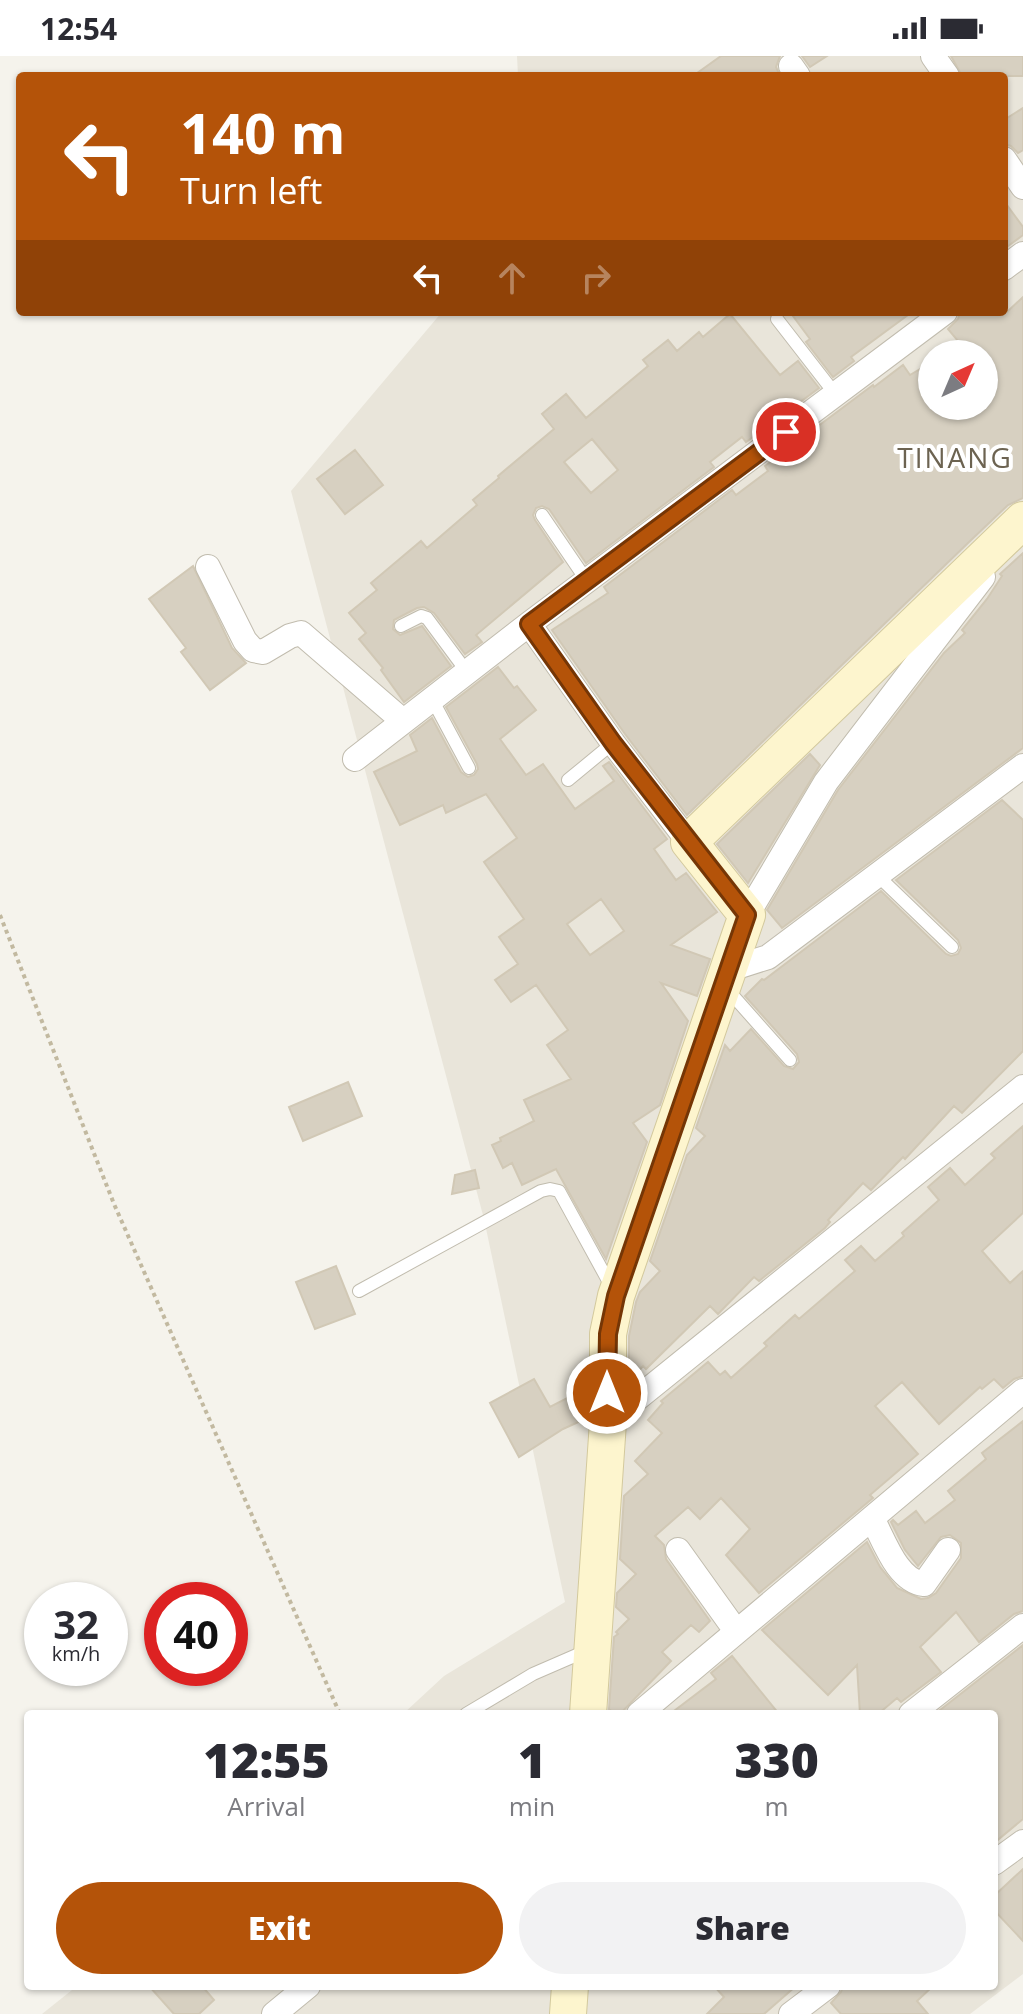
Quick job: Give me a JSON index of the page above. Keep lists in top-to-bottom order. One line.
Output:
{"districts":["TINANG"],"north":"top right","page":{"status":"12:54","turn":["140 m","Turn left"],"speed":"32 km/h","limit":"40","eta":["12:55","Arrival","1","min","330","m"],"buttons":["Exit","Share"]}}
